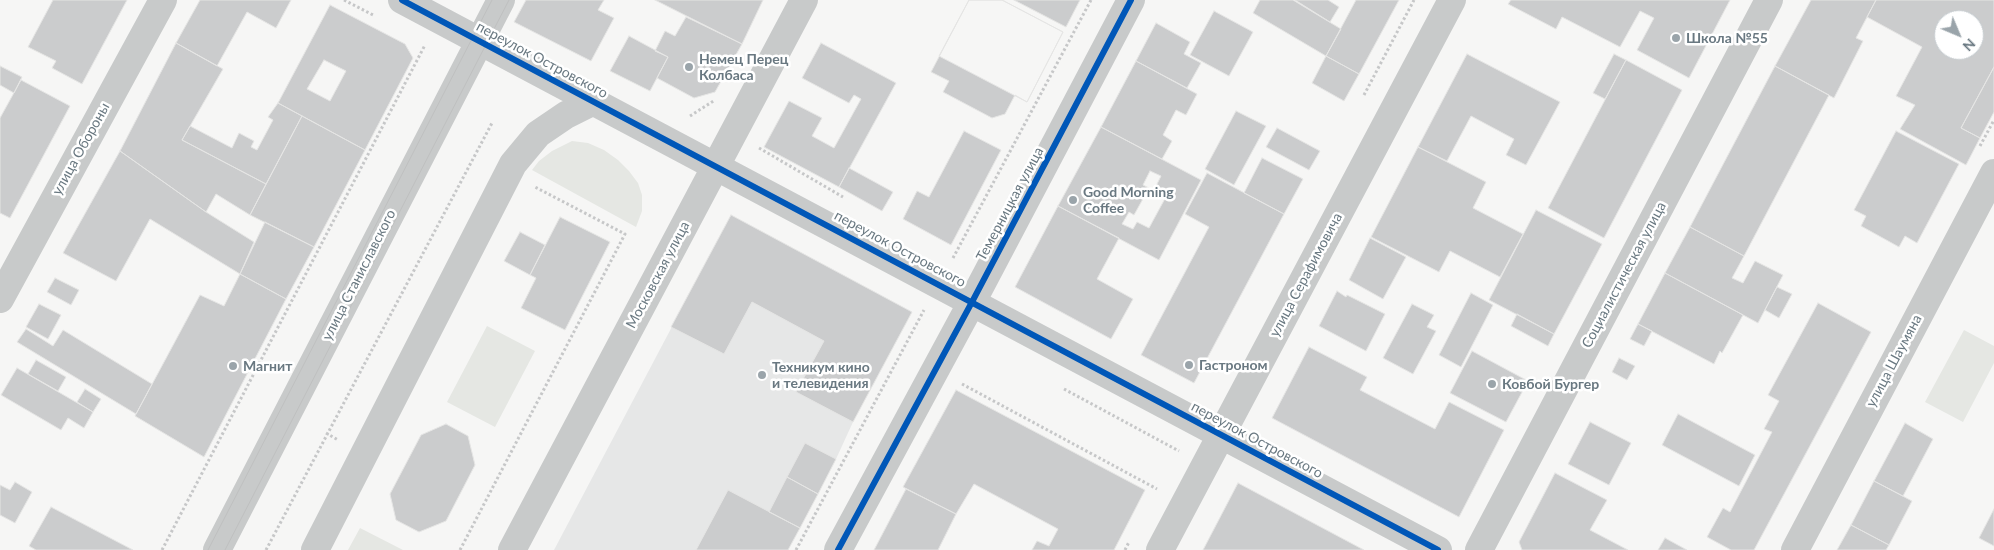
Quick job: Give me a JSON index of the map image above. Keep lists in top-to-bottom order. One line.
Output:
{"streets":{"street":["переулок Островского","улица Обороны","Темерницкая улица","улица Станиславского","Московская улица","улица Серафимовича","Социалистическая улица","улица Шаумяна"]},"crossings":[["переулок Островского","Темерницкая улица"],["переулок Островского","улица Станиславского"],["переулок Островского","Московская улица"],["переулок Островского","улица Серафимовича"]],"places":["Школа №55","Немец Перец Колбаса","Good Morning Coffee","Гастроном","Магнит","Техникум кино и телевидения","Ковбой Бургер"],"north":"bottom right"}
